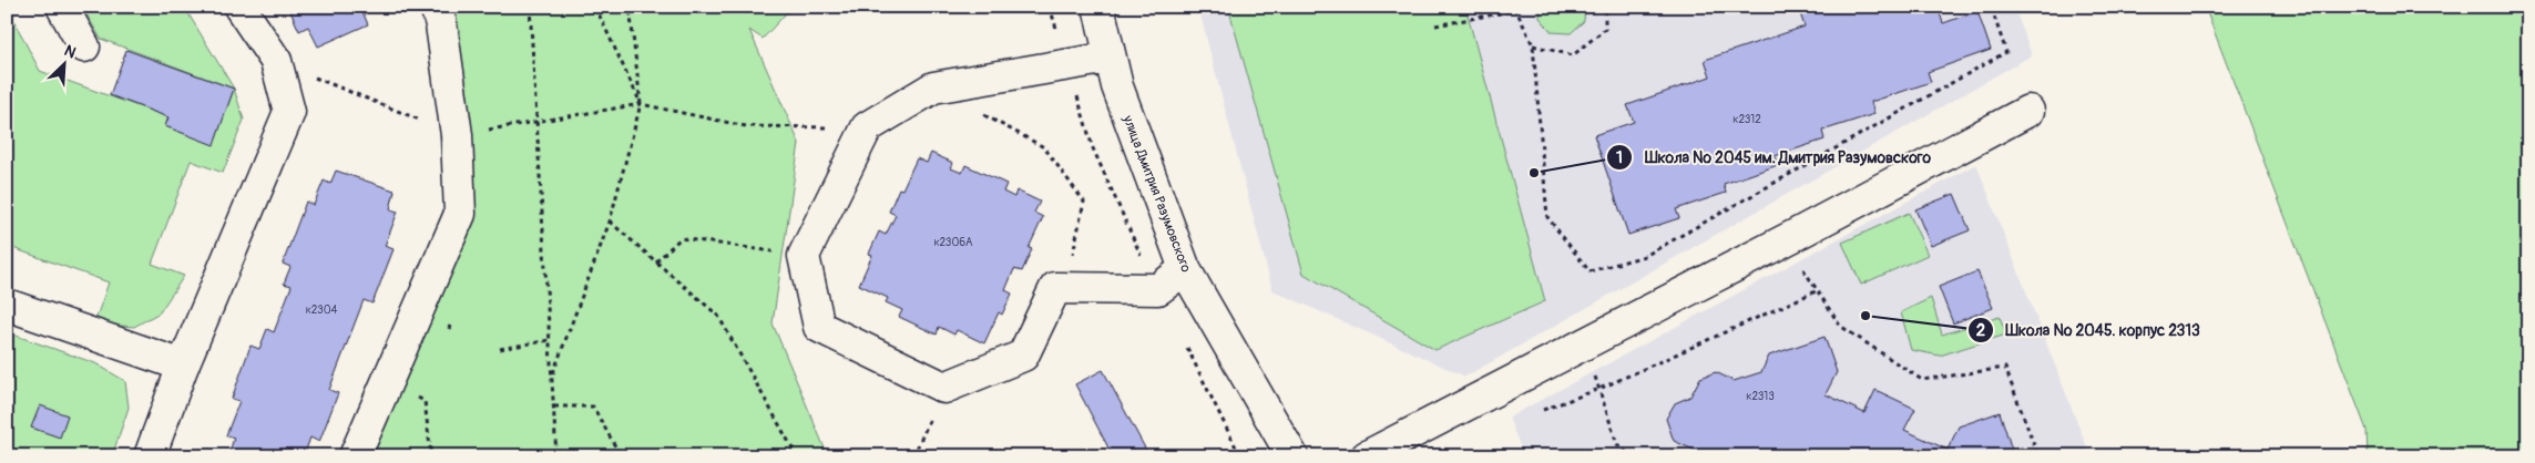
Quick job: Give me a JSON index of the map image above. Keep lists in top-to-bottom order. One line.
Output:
{"streets":{"street":["улица Дмитрия Разумовского"]},"places":["Школа № 2045 им. Дмитрия Разумовского","Школа № 2045. корпус 2313"],"house_numbers":["к2312","к2306А","к2304","к2313"],"north":"top right"}
